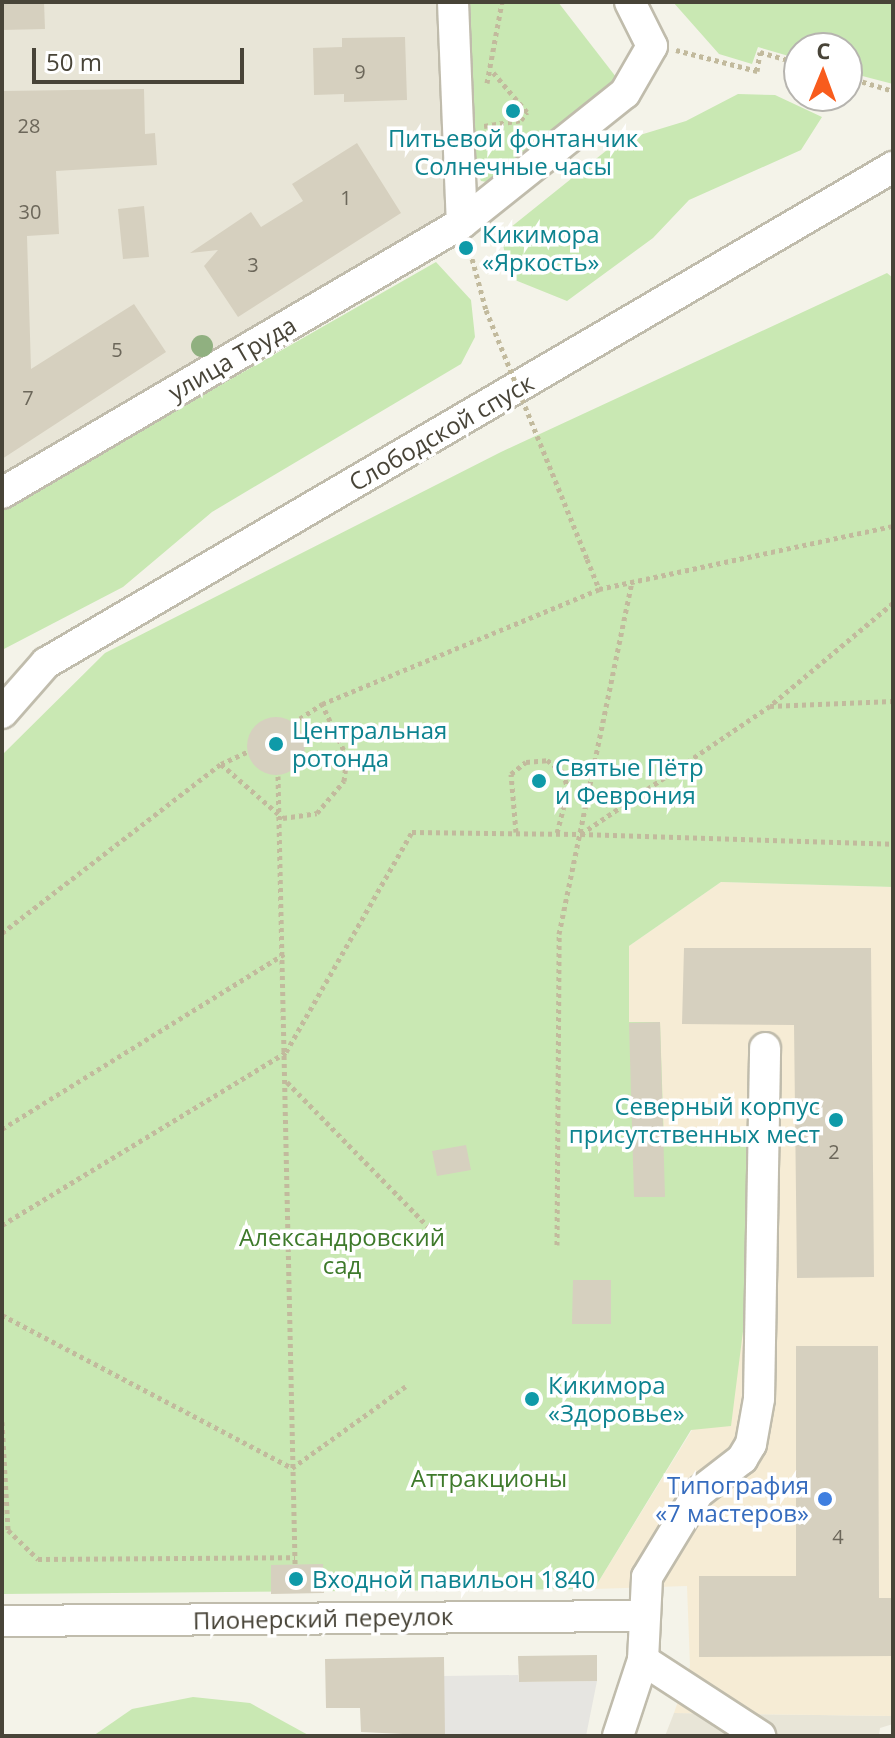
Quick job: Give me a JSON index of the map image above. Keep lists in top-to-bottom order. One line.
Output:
{"streets":{"street":["улица Труда","Слободской спуск","Пионерский переулок"]},"parks":["Александровский сад","Аттракционы"],"places":["Питьевой фонтанчик Солнечные часы","Кикимора «Яркость»","Центральная ротонда","Святые Пётр и Феврония","Северный корпус присутственных мест","Кикимора «Здоровье»","Типография «7 мастеров»","Входной павильон 1840"],"house_numbers":["9","28","1","30","3","5","7","2","4"],"scale_bar":"50 m","north":"top"}
